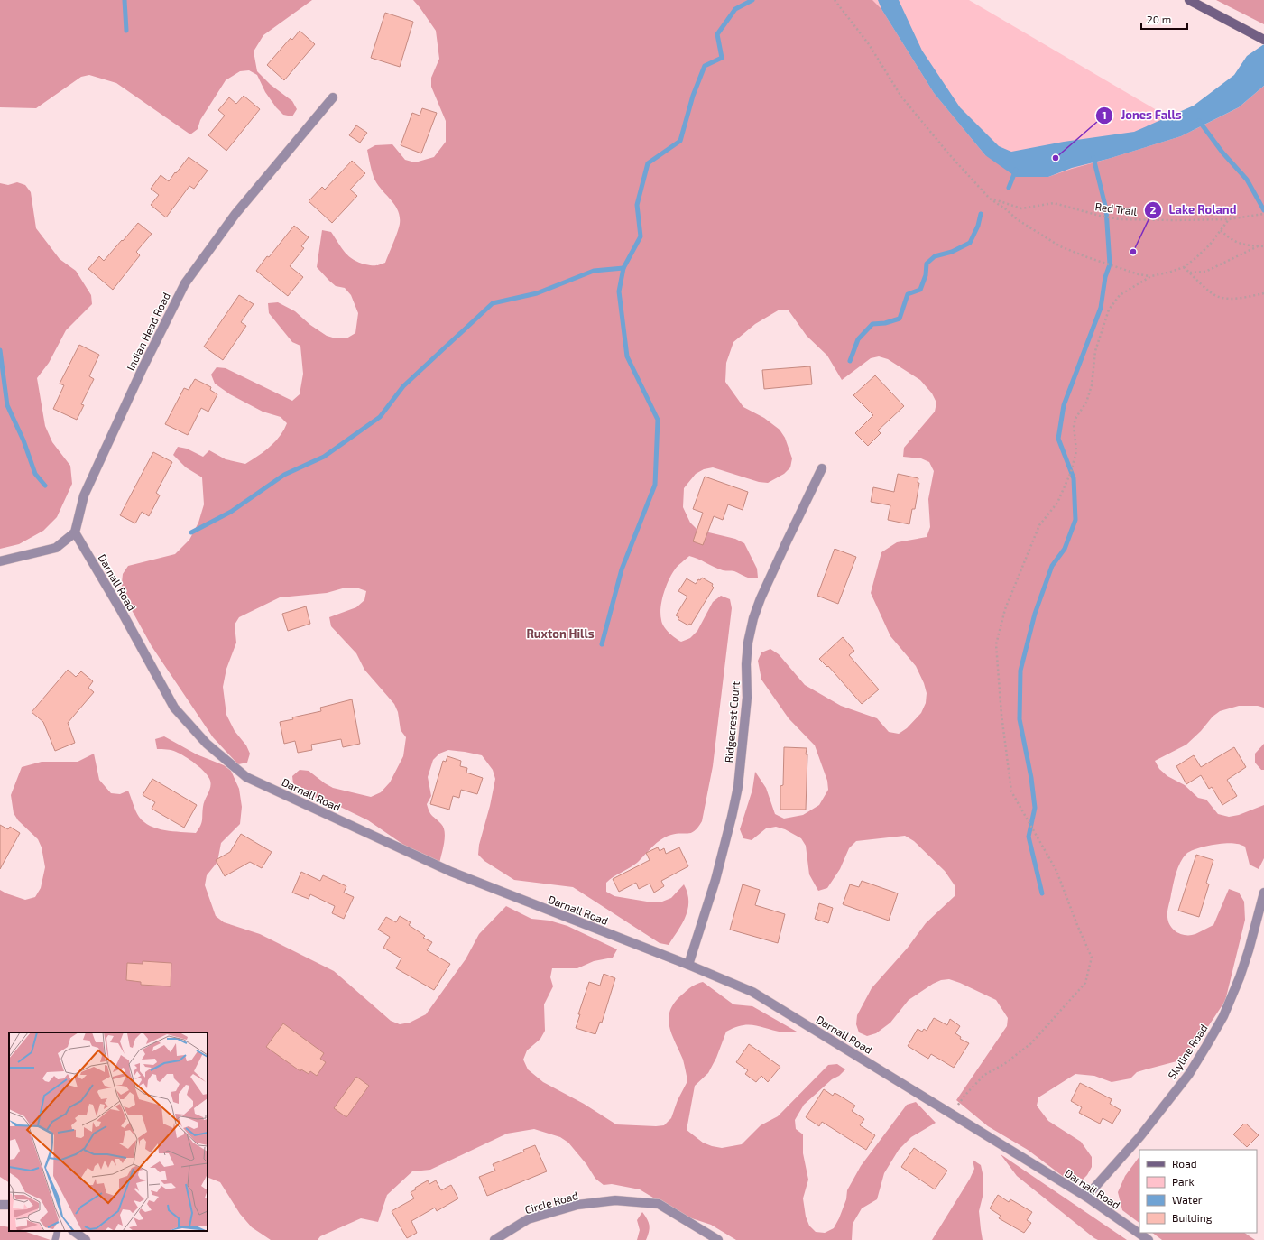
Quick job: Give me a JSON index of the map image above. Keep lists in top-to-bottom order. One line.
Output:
{"streets":{"street":["Indian Head Road","Darnall Road","Ridgecrest Court","Skyline Road","Circle Road"],"path":["Red Trail"]},"crossings":[["Indian Head Road","Darnall Road"],["Darnall Road","Ridgecrest Court"],["Darnall Road","Skyline Road"]],"districts":["Ruxton Hills"],"places":["Jones Falls","Lake Roland"],"legend":["Road","Park","Water","Building"],"scale_bar":"20 m"}
